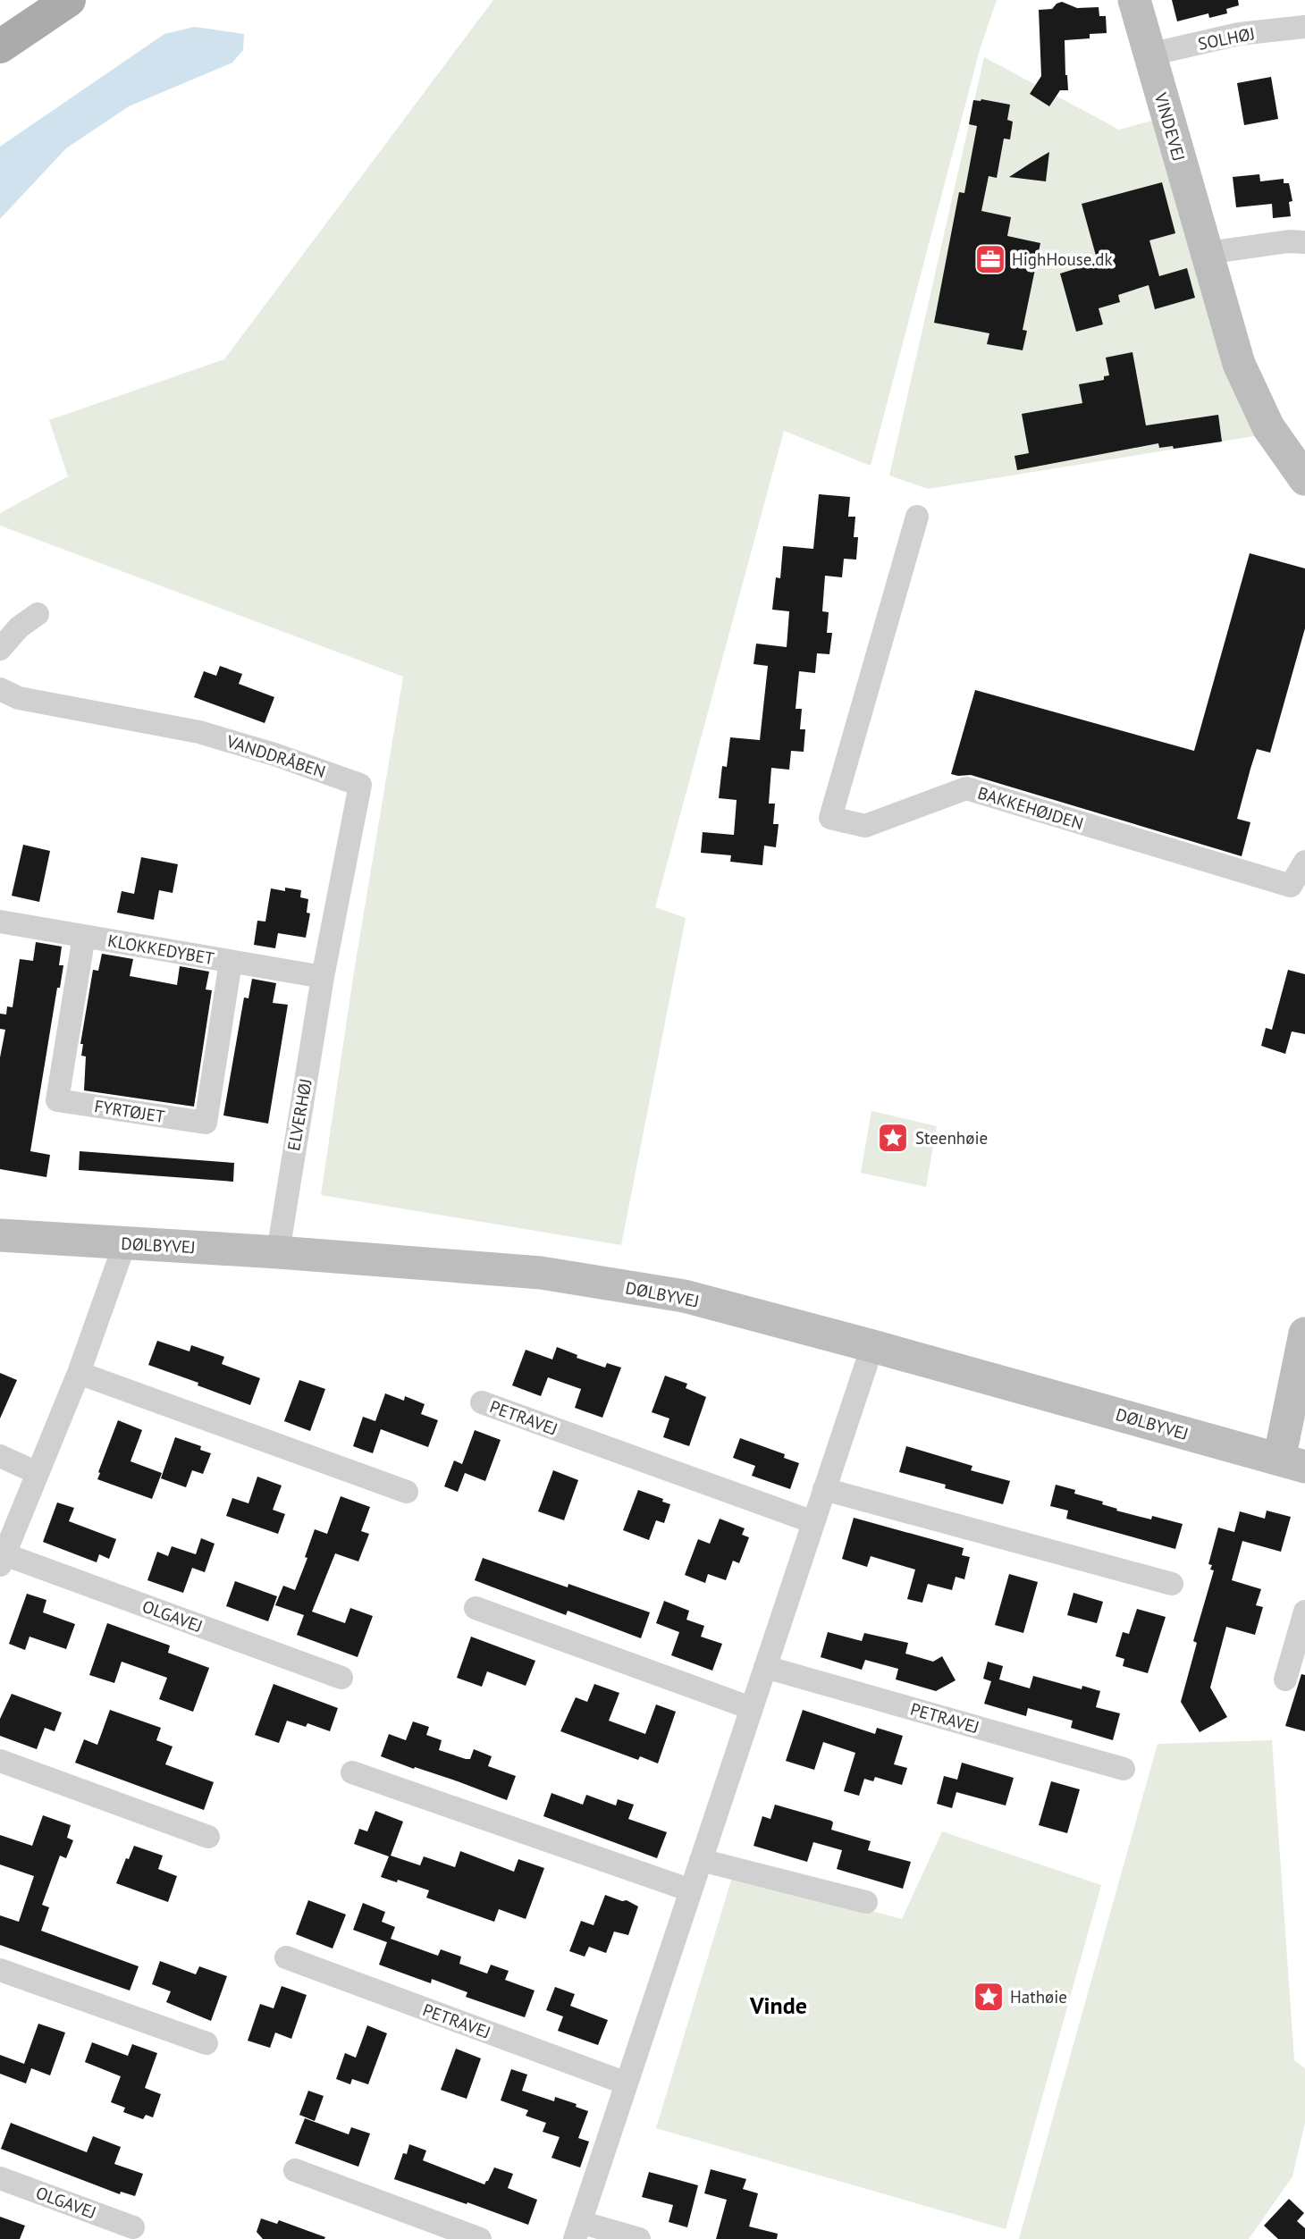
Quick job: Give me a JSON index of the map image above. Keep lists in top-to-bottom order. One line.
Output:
{"streets":{"street":["SOLHØJ","VINDEVEJ","VANDDRÅBEN","BAKKEHØJDEN","KLOKKEDYBET","FYRTØJET","ELVERHØJ","DØLBYVEJ","PETRAVEJ","OLGAVEJ"]},"crossings":[["SOLHØJ","VINDEVEJ"],["VANDDRÅBEN","KLOKKEDYBET"],["VANDDRÅBEN","ELVERHØJ"],["KLOKKEDYBET","FYRTØJET"],["KLOKKEDYBET","ELVERHØJ"],["ELVERHØJ","DØLBYVEJ"],["DØLBYVEJ","OLGAVEJ"]],"districts":["Vinde"],"places":{"office":["HighHouse.dk"],"place":["Steenhøie","Hathøie"]}}
